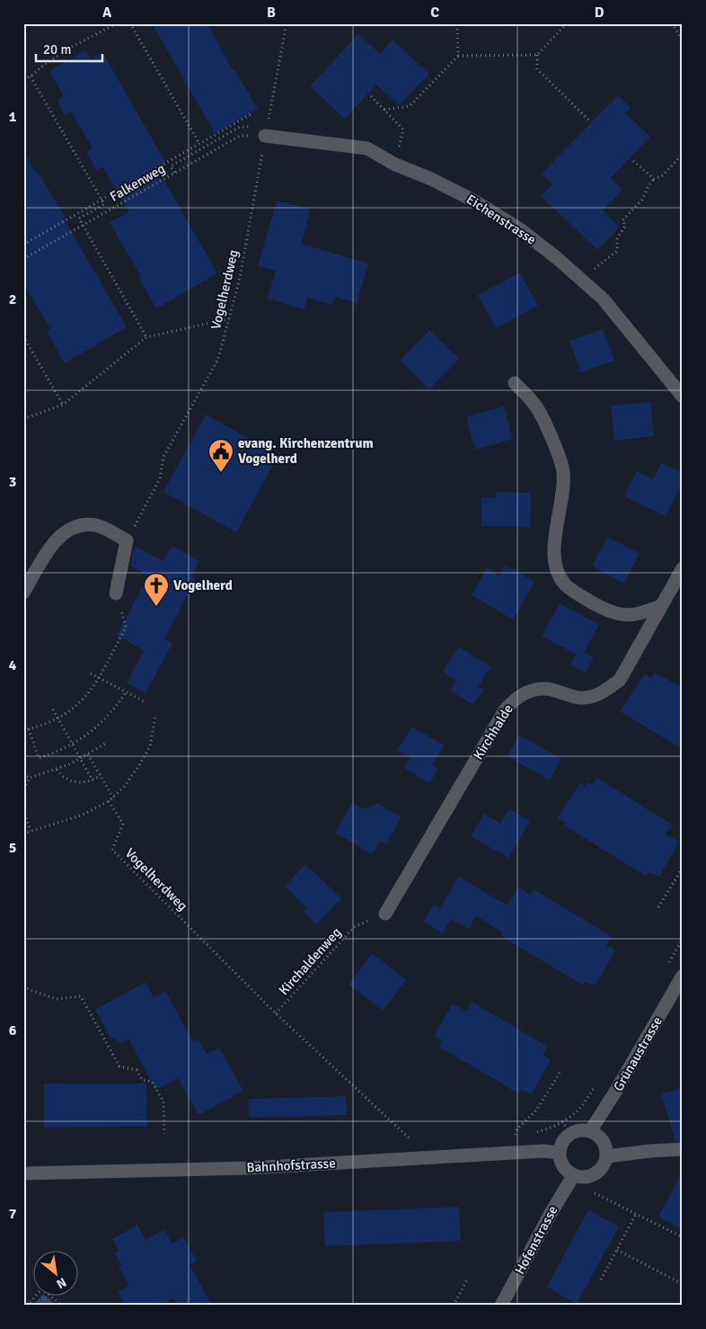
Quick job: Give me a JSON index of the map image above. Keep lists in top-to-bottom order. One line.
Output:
{"streets":{"street":["Eichenstrasse","Kirchhalde","Grünaustrasse","Bahnhofstrasse","Hofenstrasse"],"path":["Falkenweg","Vogelherdweg","Kirchaldenweg"]},"crossings":[["Falkenweg","Eichenstrasse"],["Falkenweg","Vogelherdweg"],["Eichenstrasse","Vogelherdweg"],["Vogelherdweg","Kirchaldenweg"],["Kirchhalde","Kirchaldenweg"],["Grünaustrasse","Bahnhofstrasse"],["Grünaustrasse","Hofenstrasse"],["Bahnhofstrasse","Hofenstrasse"]],"places":{"public building":["evang. Kirchenzentrum Vogelherd"],"church":["Vogelherd"]},"scale_bar":"20 m","north":"bottom right","grid":{"columns":["A","B","C","D"],"rows":["1","2","3","4","5","6","7"]}}
